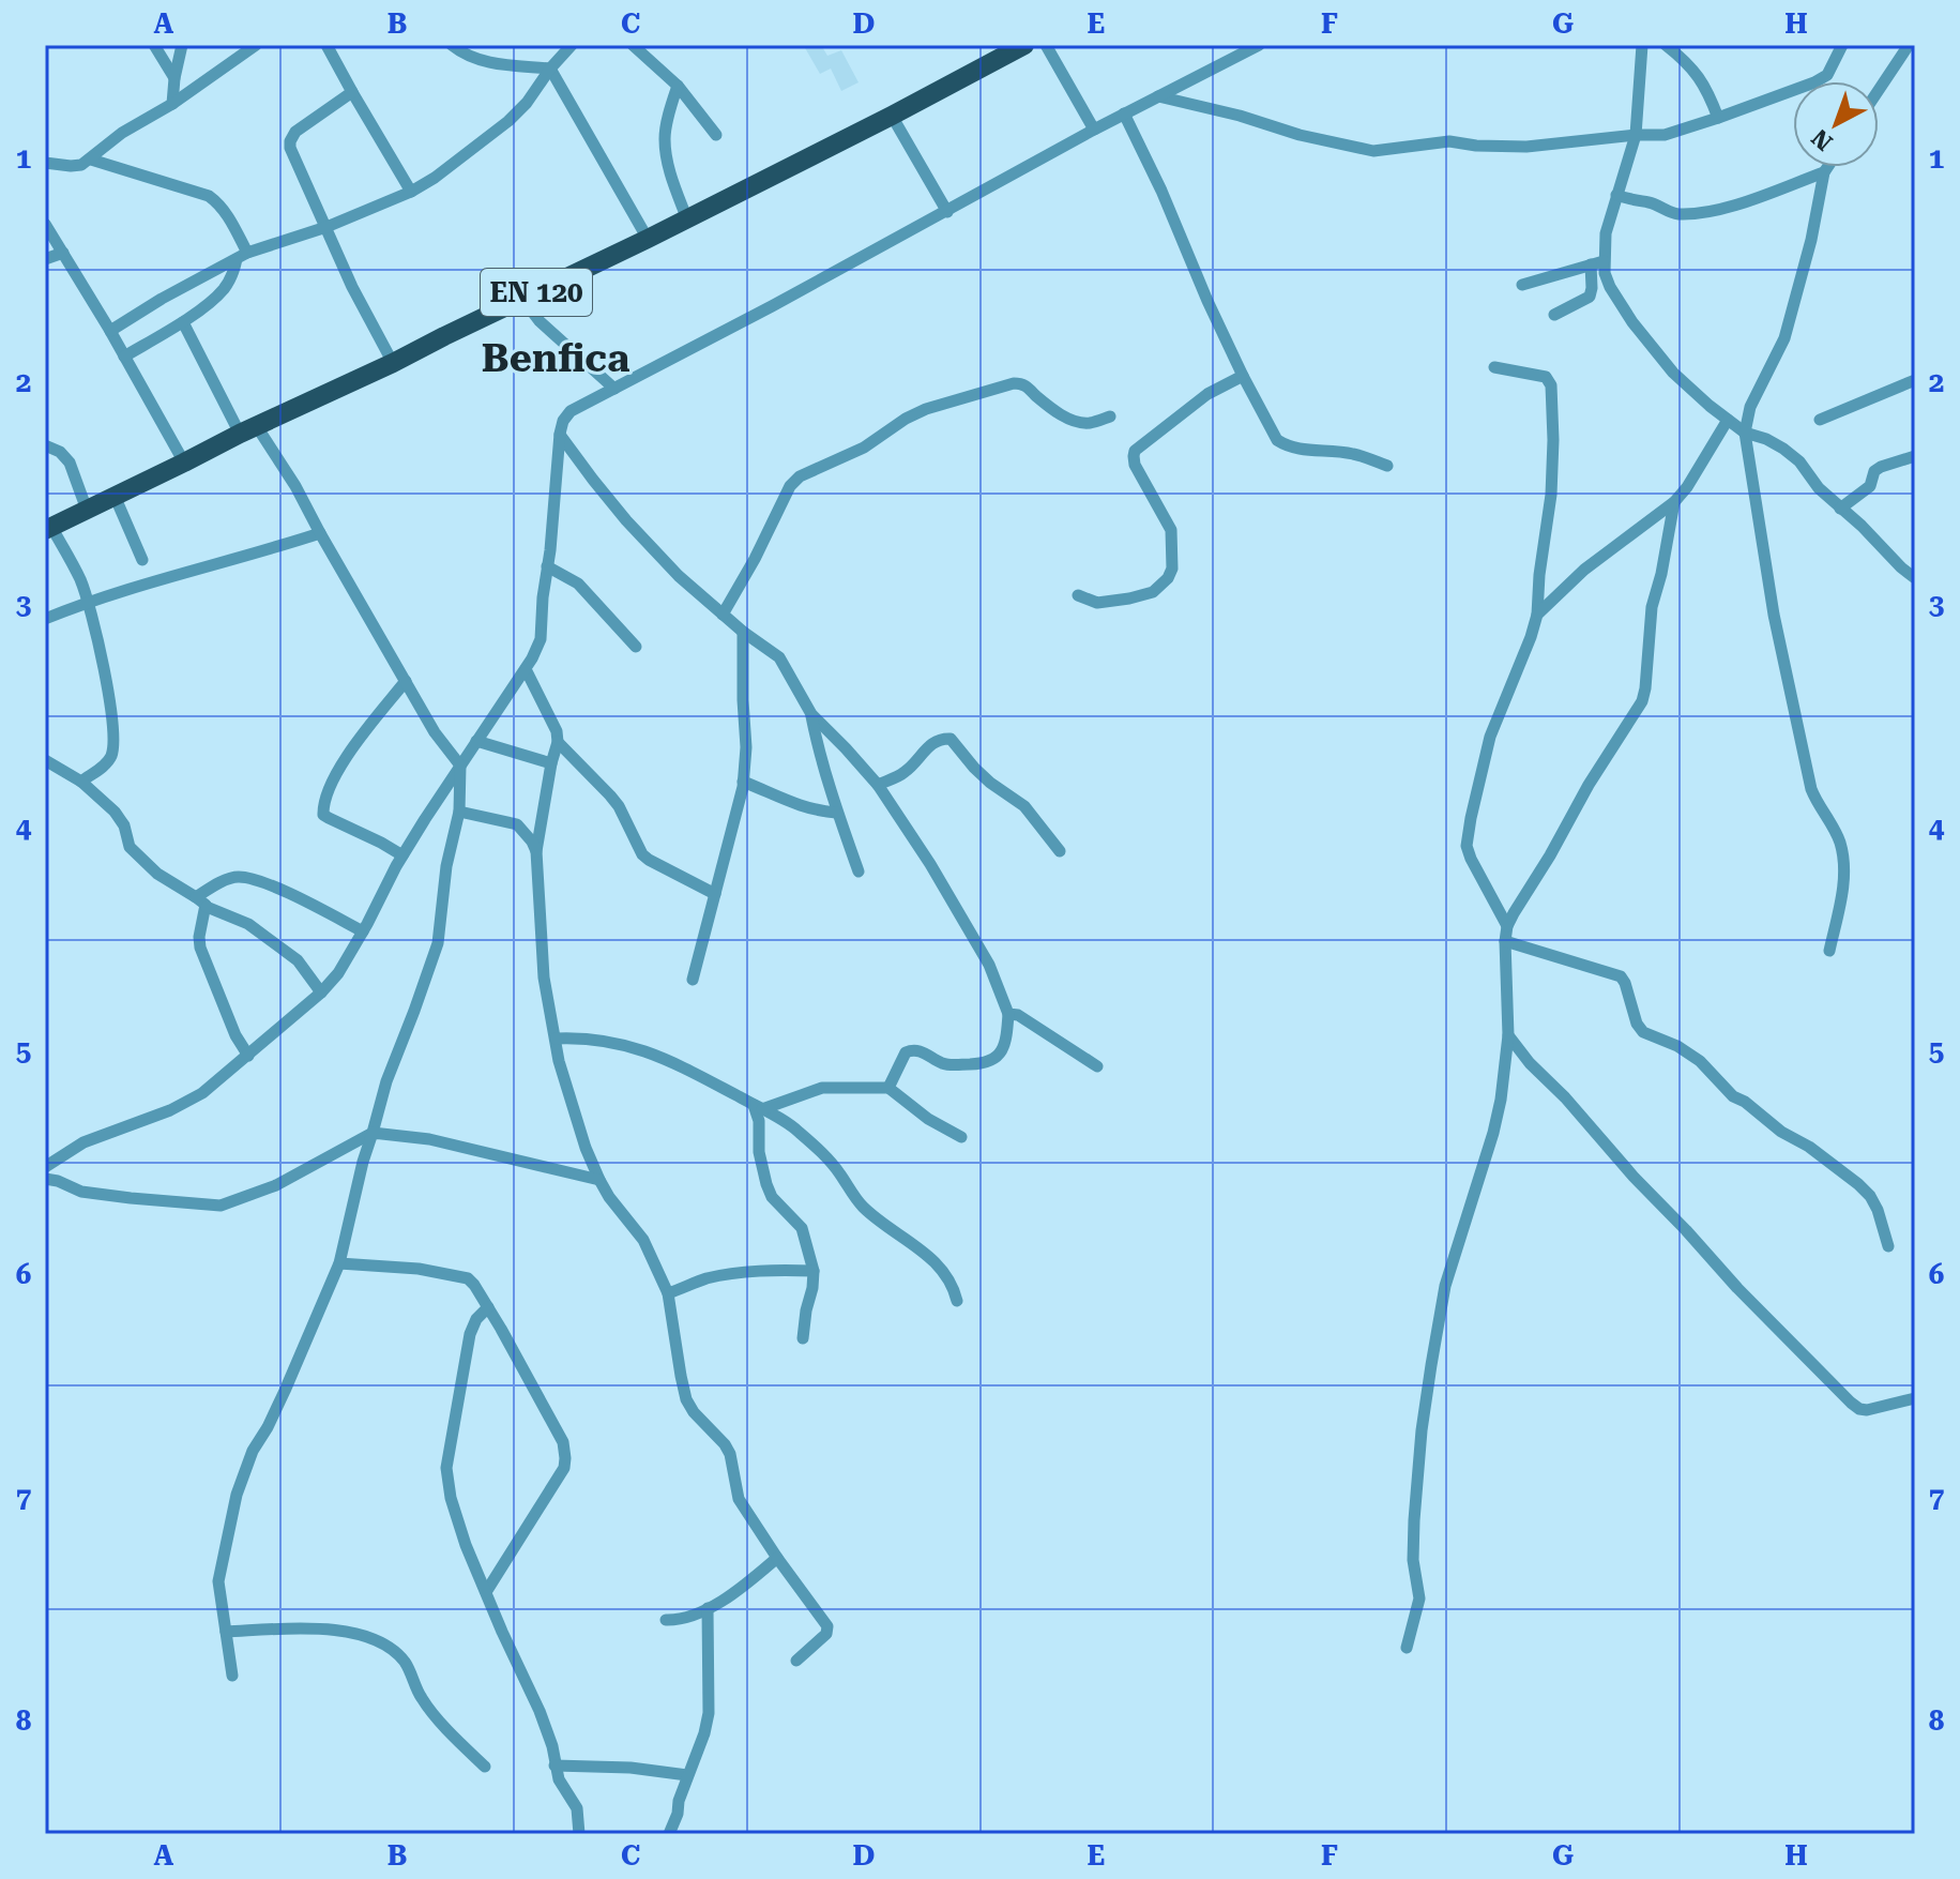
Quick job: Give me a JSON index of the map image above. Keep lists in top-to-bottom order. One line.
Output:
{"streets":{"main road":["EN 120"]},"districts":["Benfica"],"north":"bottom left","grid":{"columns":["A","B","C","D","E","F","G","H"],"rows":["1","2","3","4","5","6","7","8"]}}
